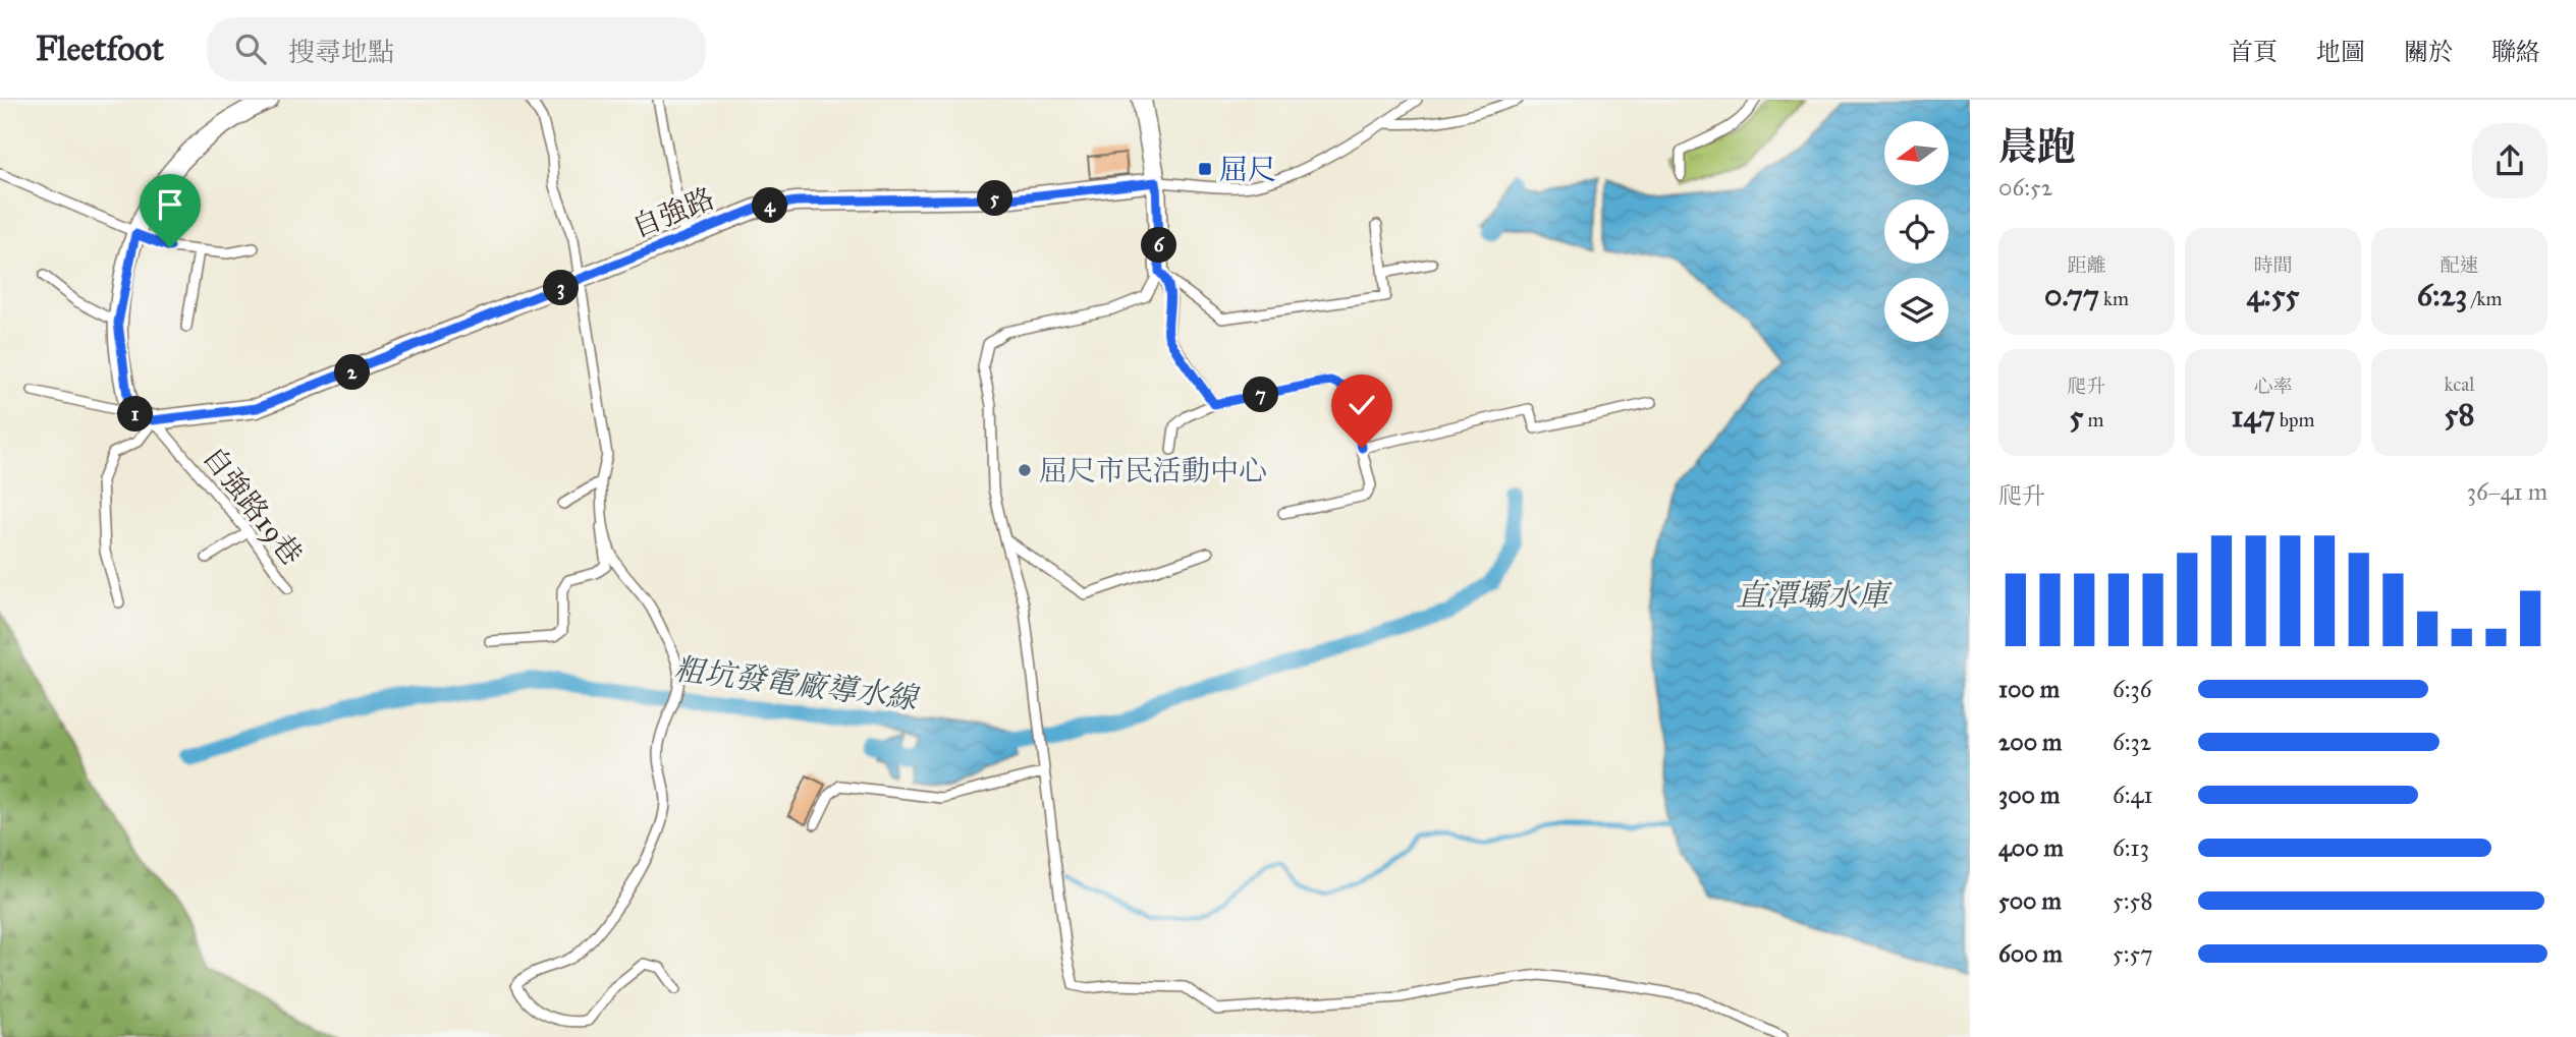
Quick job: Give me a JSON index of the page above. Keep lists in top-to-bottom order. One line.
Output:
{"streets":{"street":["自強路"],"lane":["自強路19巷"]},"crossings":[["自強路","自強路19巷"]],"water":["直潭壩水庫","粗坑發電廠導水線"],"places":{"transit":["屈尺"],"other":["屈尺市民活動中心"]},"north":"left","page":{"header":"Fleetfoot","search":"搜尋地點","nav":["首頁","地圖","關於","聯絡"],"heading":["晨跑","06:52"],"pins":["5","4","6","3","2","7","1"],"stats":[["距離","0.77 km"],["時間","4:55"],["配速","6:23 /km"],["爬升","5 m"],["心率","147 bpm"],["kcal","58"]],"chart":["爬升","36–41 m"],"list":[{"name":"100 m","note":"6:36"},{"name":"200 m","note":"6:32"},{"name":"300 m","note":"6:41"},{"name":"400 m","note":"6:13"},{"name":"500 m","note":"5:58"},{"name":"600 m","note":"5:57"}]}}
